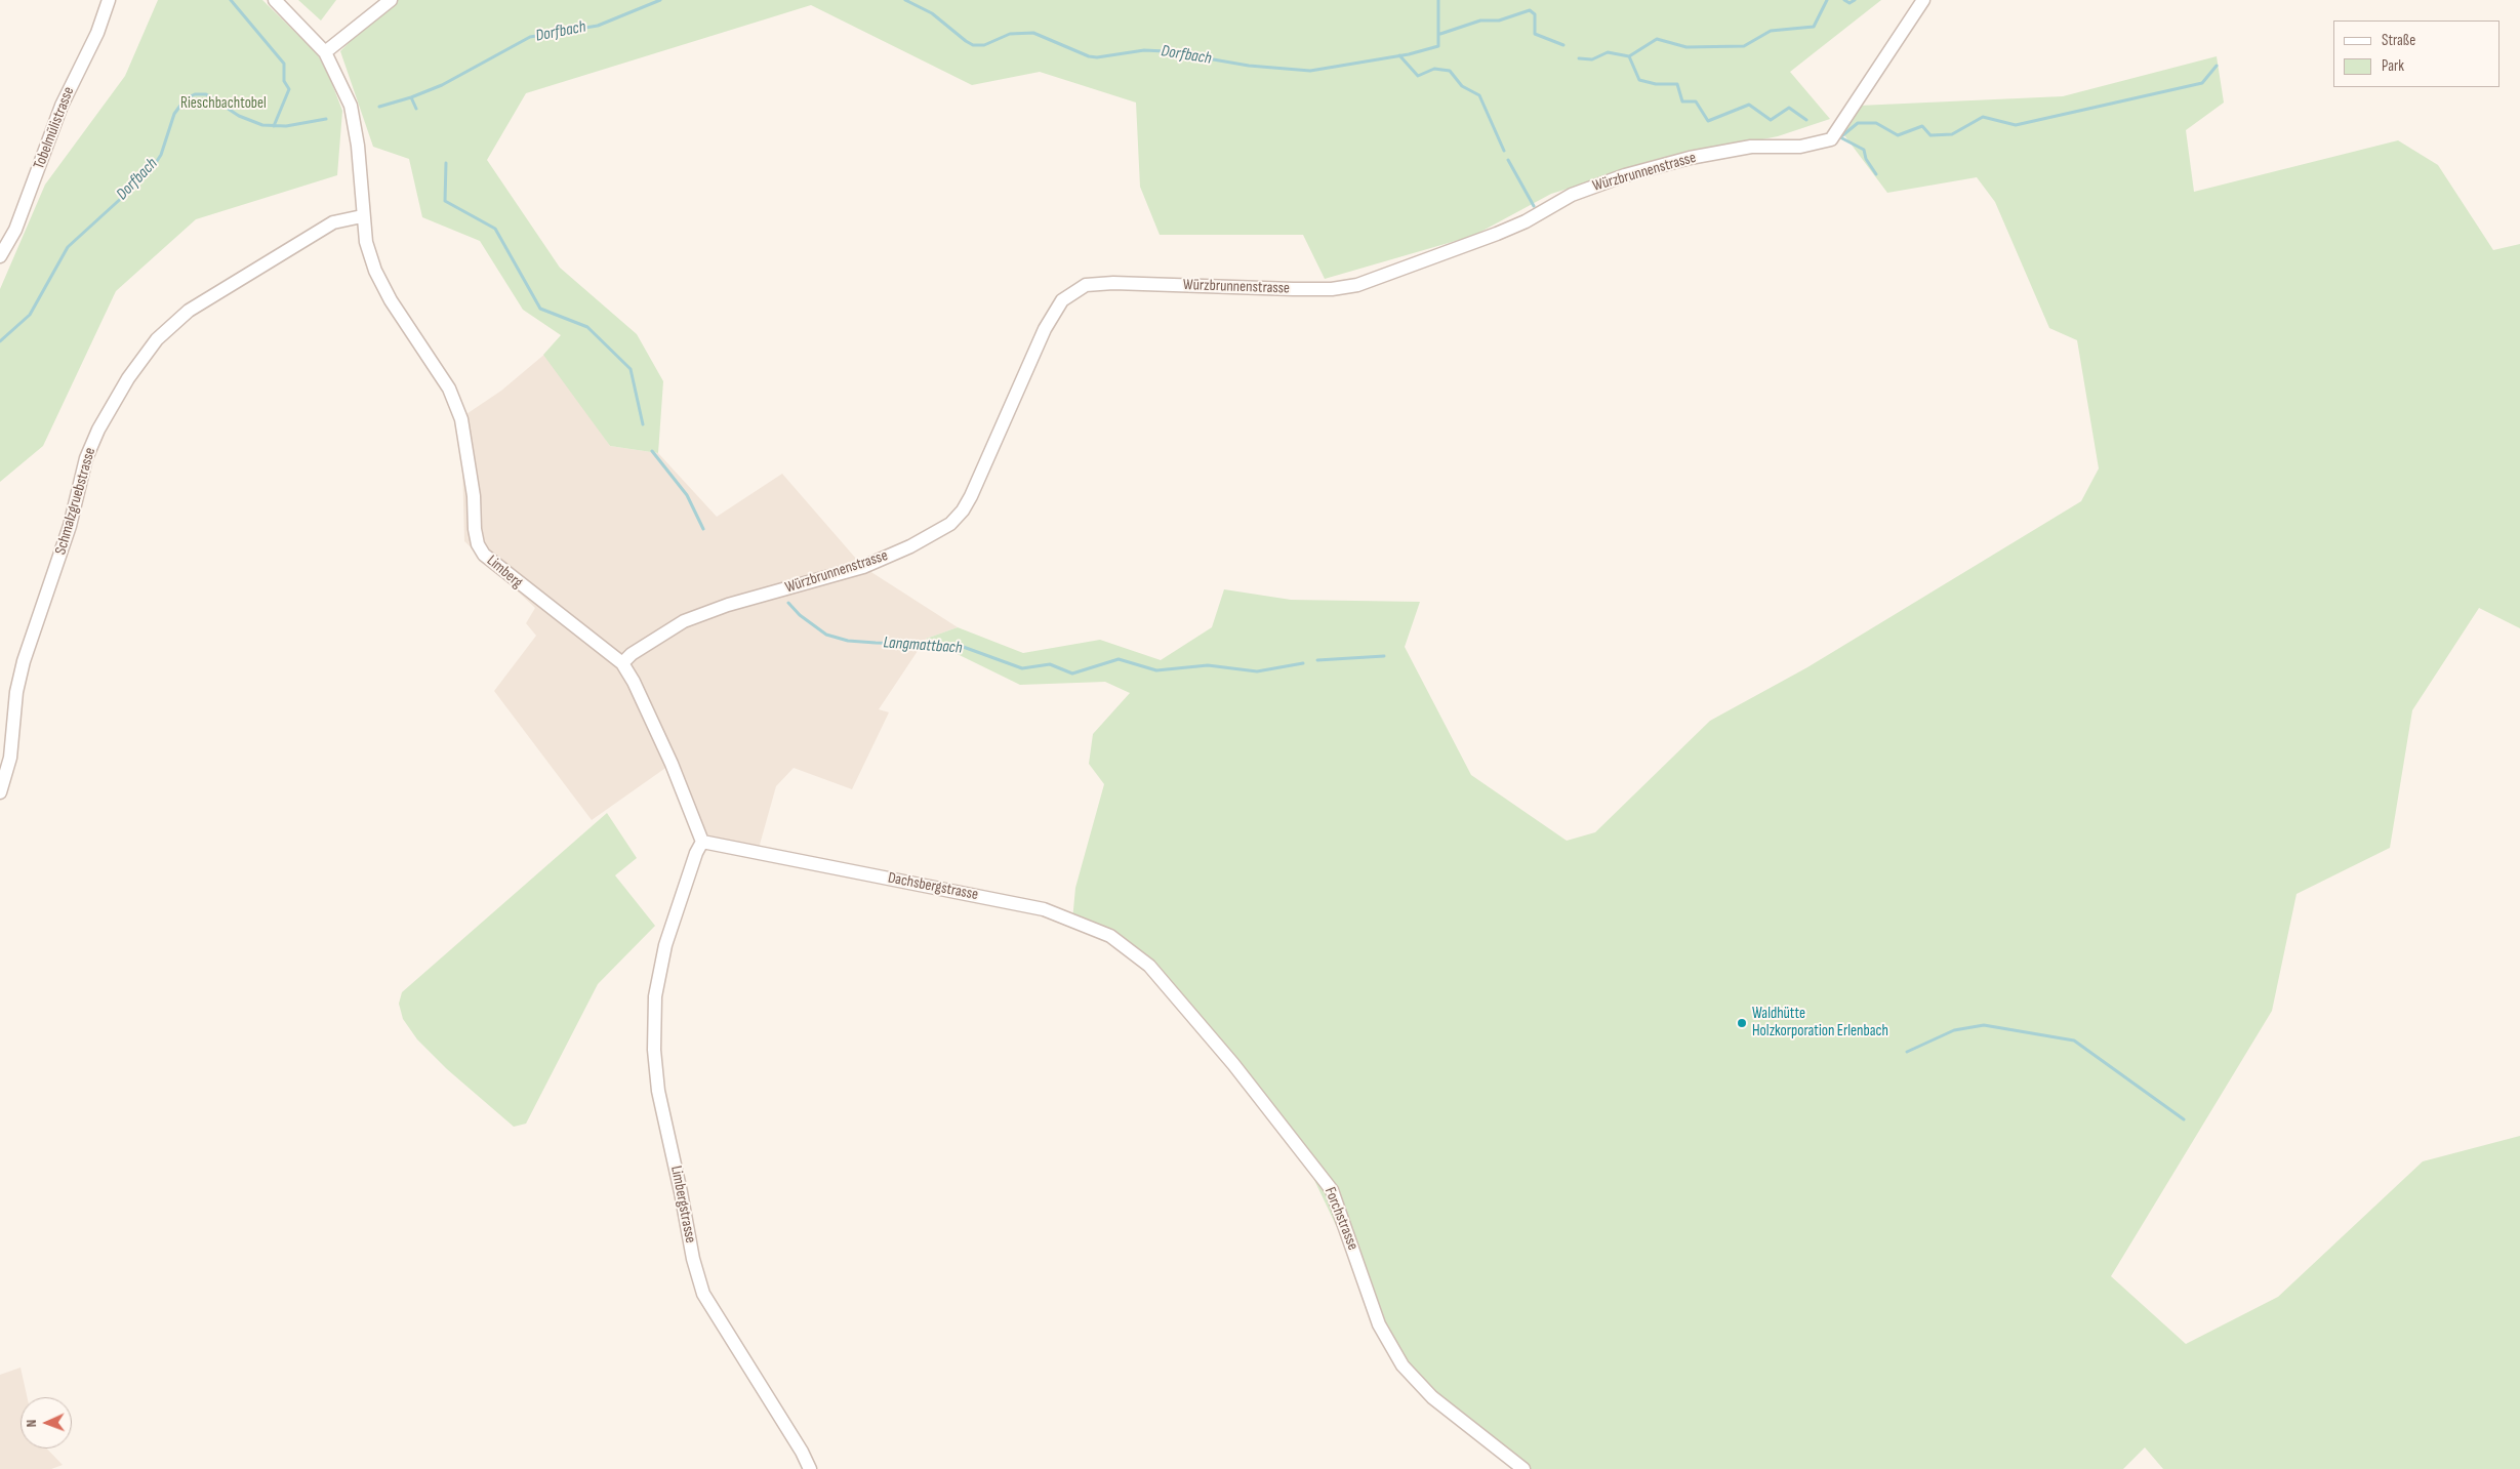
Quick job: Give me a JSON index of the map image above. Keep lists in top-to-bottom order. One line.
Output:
{"streets":{"street":["Tobelmülistrasse","Würzbrunnenstrasse","Schmalzgruebstrasse","Limberg","Dachsbergstrasse","Limbergstrasse","Forchstrasse"]},"crossings":[["Würzbrunnenstrasse","Limberg"],["Schmalzgruebstrasse","Limberg"],["Limberg","Dachsbergstrasse"],["Limberg","Limbergstrasse"],["Dachsbergstrasse","Limbergstrasse"],["Dachsbergstrasse","Forchstrasse"]],"water":["Dorfbach","Langmattbach"],"parks":["Rieschbachtobel"],"places":["Waldhütte Holzkorporation Erlenbach"],"legend":["Straße","Park"],"north":"left"}
